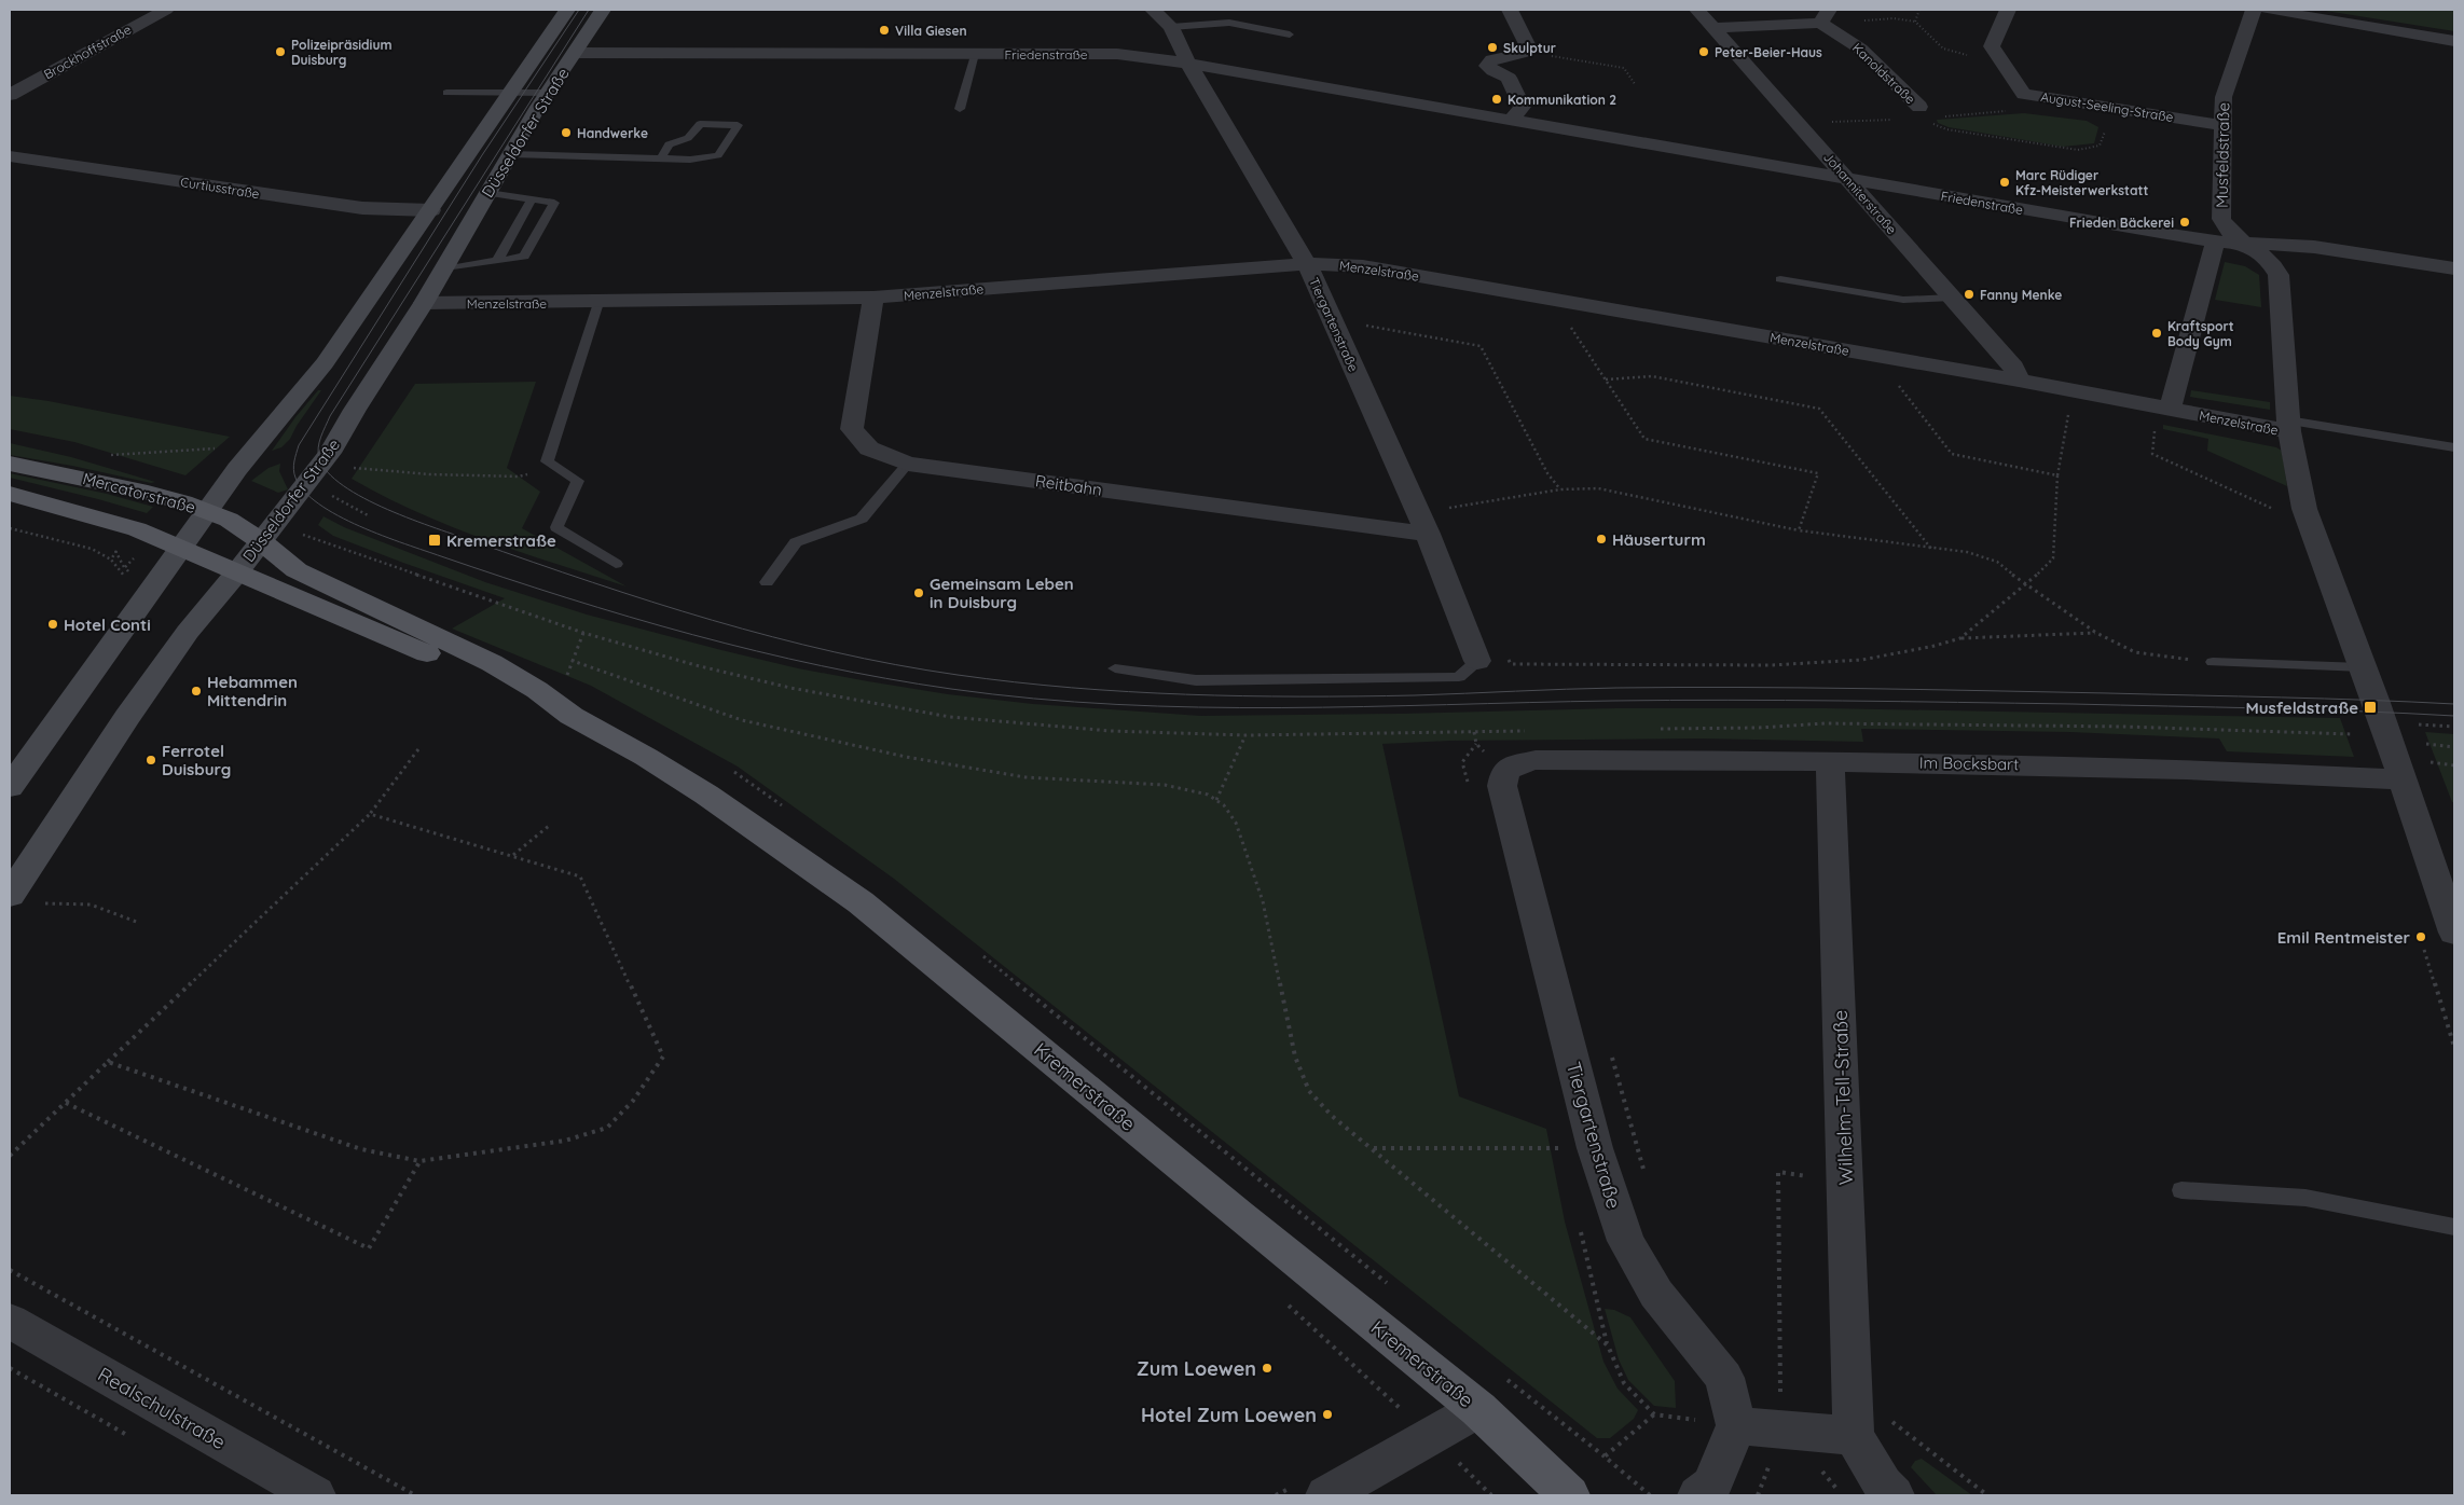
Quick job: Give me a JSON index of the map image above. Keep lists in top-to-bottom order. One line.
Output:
{"streets":{"main road":["Düsseldorfer Straße","Mercatorstraße","Kremerstraße"],"street":["Brockhoffstraße","Friedenstraße","Kanoldstraße","August-Seeling-Straße","Musfeldstraße","Curtiusstraße","Johanniterstraße","Menzelstraße","Tiergartenstraße","Reitbahn","Im Bocksbart","Wilhelm-Tell-Straße","Realschulstraße"]},"crossings":[["Friedenstraße","Düsseldorfer Straße"],["Friedenstraße","Musfeldstraße"],["Friedenstraße","Johanniterstraße"],["Friedenstraße","Tiergartenstraße"],["Kanoldstraße","Johanniterstraße"],["August-Seeling-Straße","Musfeldstraße"],["Düsseldorfer Straße","Curtiusstraße"],["Düsseldorfer Straße","Menzelstraße"],["Düsseldorfer Straße","Mercatorstraße"],["Düsseldorfer Straße","Kremerstraße"],["Musfeldstraße","Menzelstraße"],["Musfeldstraße","Im Bocksbart"],["Johanniterstraße","Menzelstraße"],["Menzelstraße","Tiergartenstraße"],["Menzelstraße","Reitbahn"],["Tiergartenstraße","Reitbahn"],["Tiergartenstraße","Im Bocksbart"],["Mercatorstraße","Kremerstraße"],["Im Bocksbart","Wilhelm-Tell-Straße"]],"places":{"other":["Villa Giesen","Skulptur","Polizeipräsidium Duisburg","Peter-Beier-Haus","Kommunikation 2","Handwerke","Marc Rüdiger Kfz-Meisterwerkstatt","Frieden Bäckerei","Fanny Menke","Kraftsport Body Gym","Häuserturm","Gemeinsam Leben in Duisburg","Hotel Conti","Hebammen Mittendrin","Ferrotel Duisburg","Emil Rentmeister","Zum Loewen","Hotel Zum Loewen"],"transit":["Kremerstraße","Musfeldstraße"]}}
